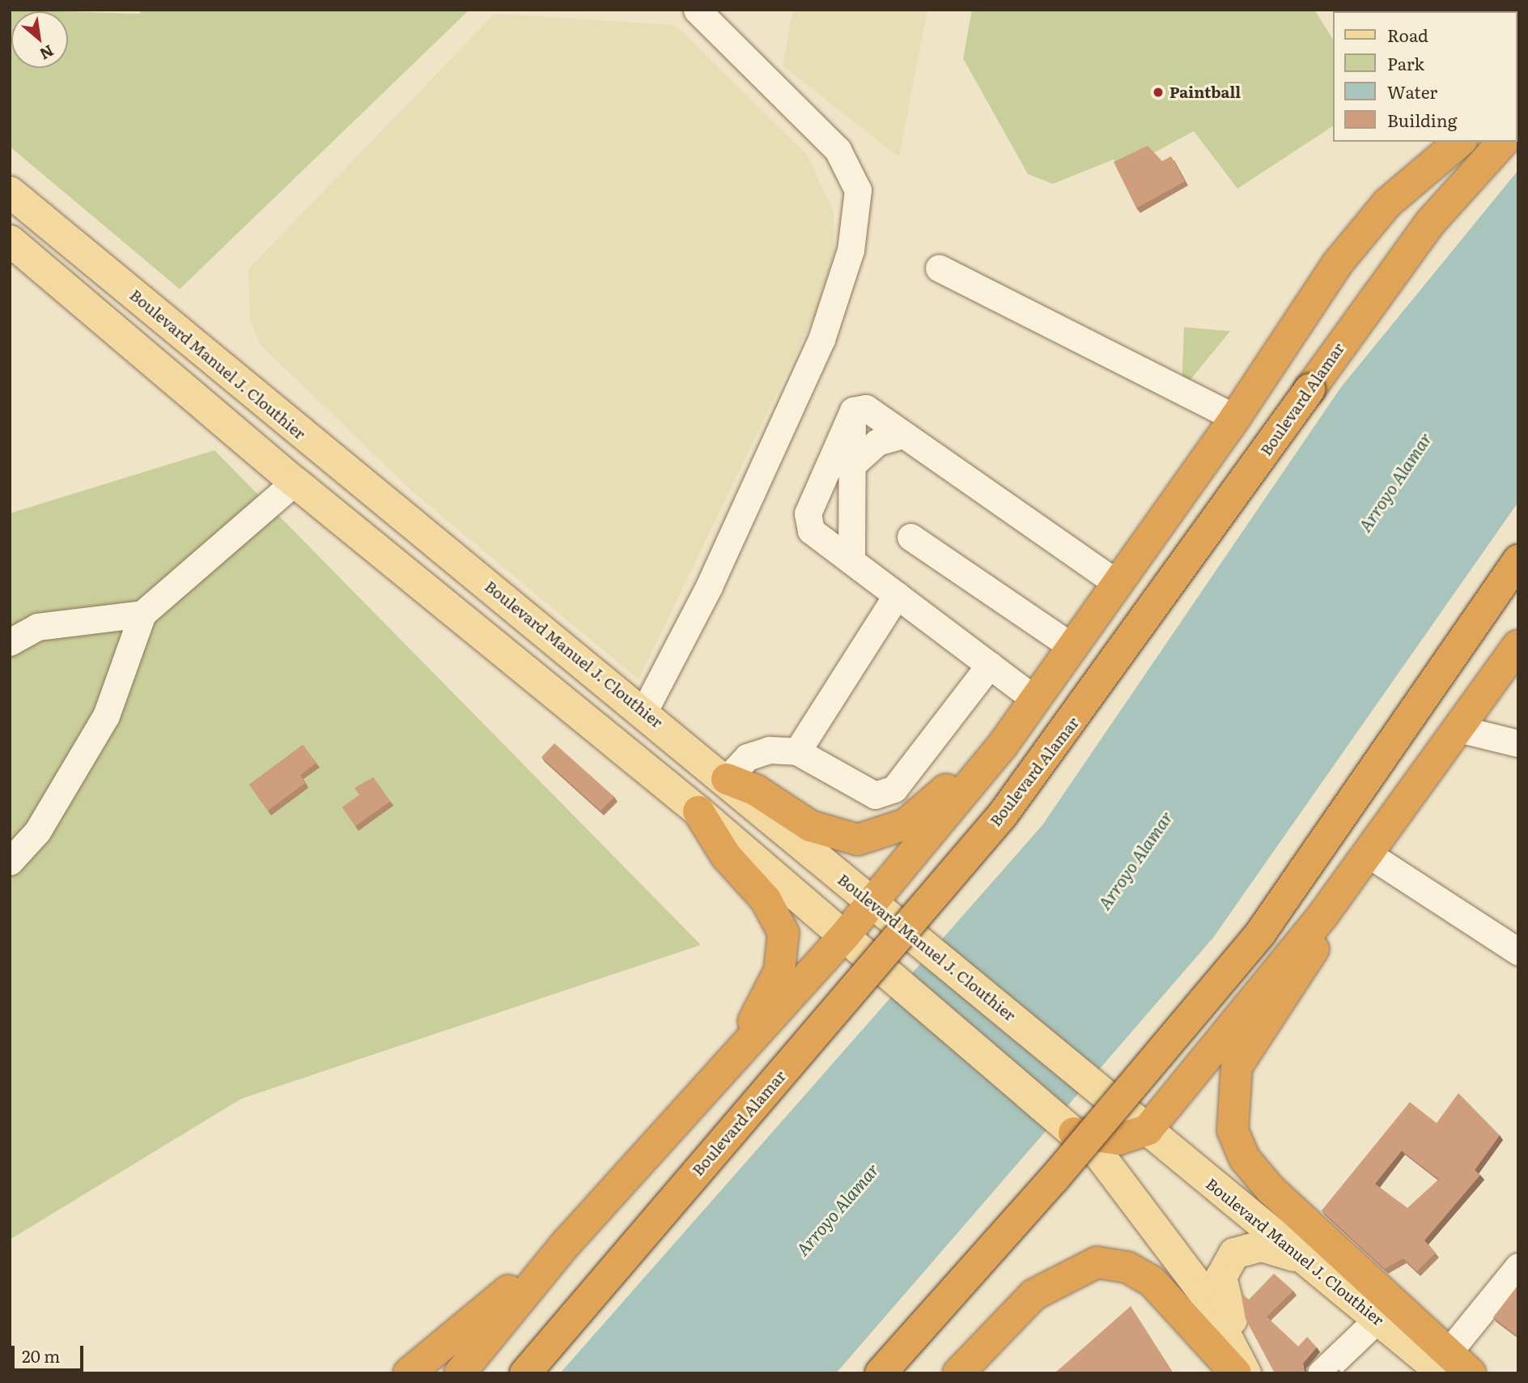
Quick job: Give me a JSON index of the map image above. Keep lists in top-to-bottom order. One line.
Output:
{"streets":{"highway":["Boulevard Alamar"],"main road":["Boulevard Manuel J. Clouthier"]},"water":["Arroyo Alamar"],"places":["Paintball"],"legend":["Road","Park","Water","Building"],"scale_bar":"20 m","north":"bottom right"}
